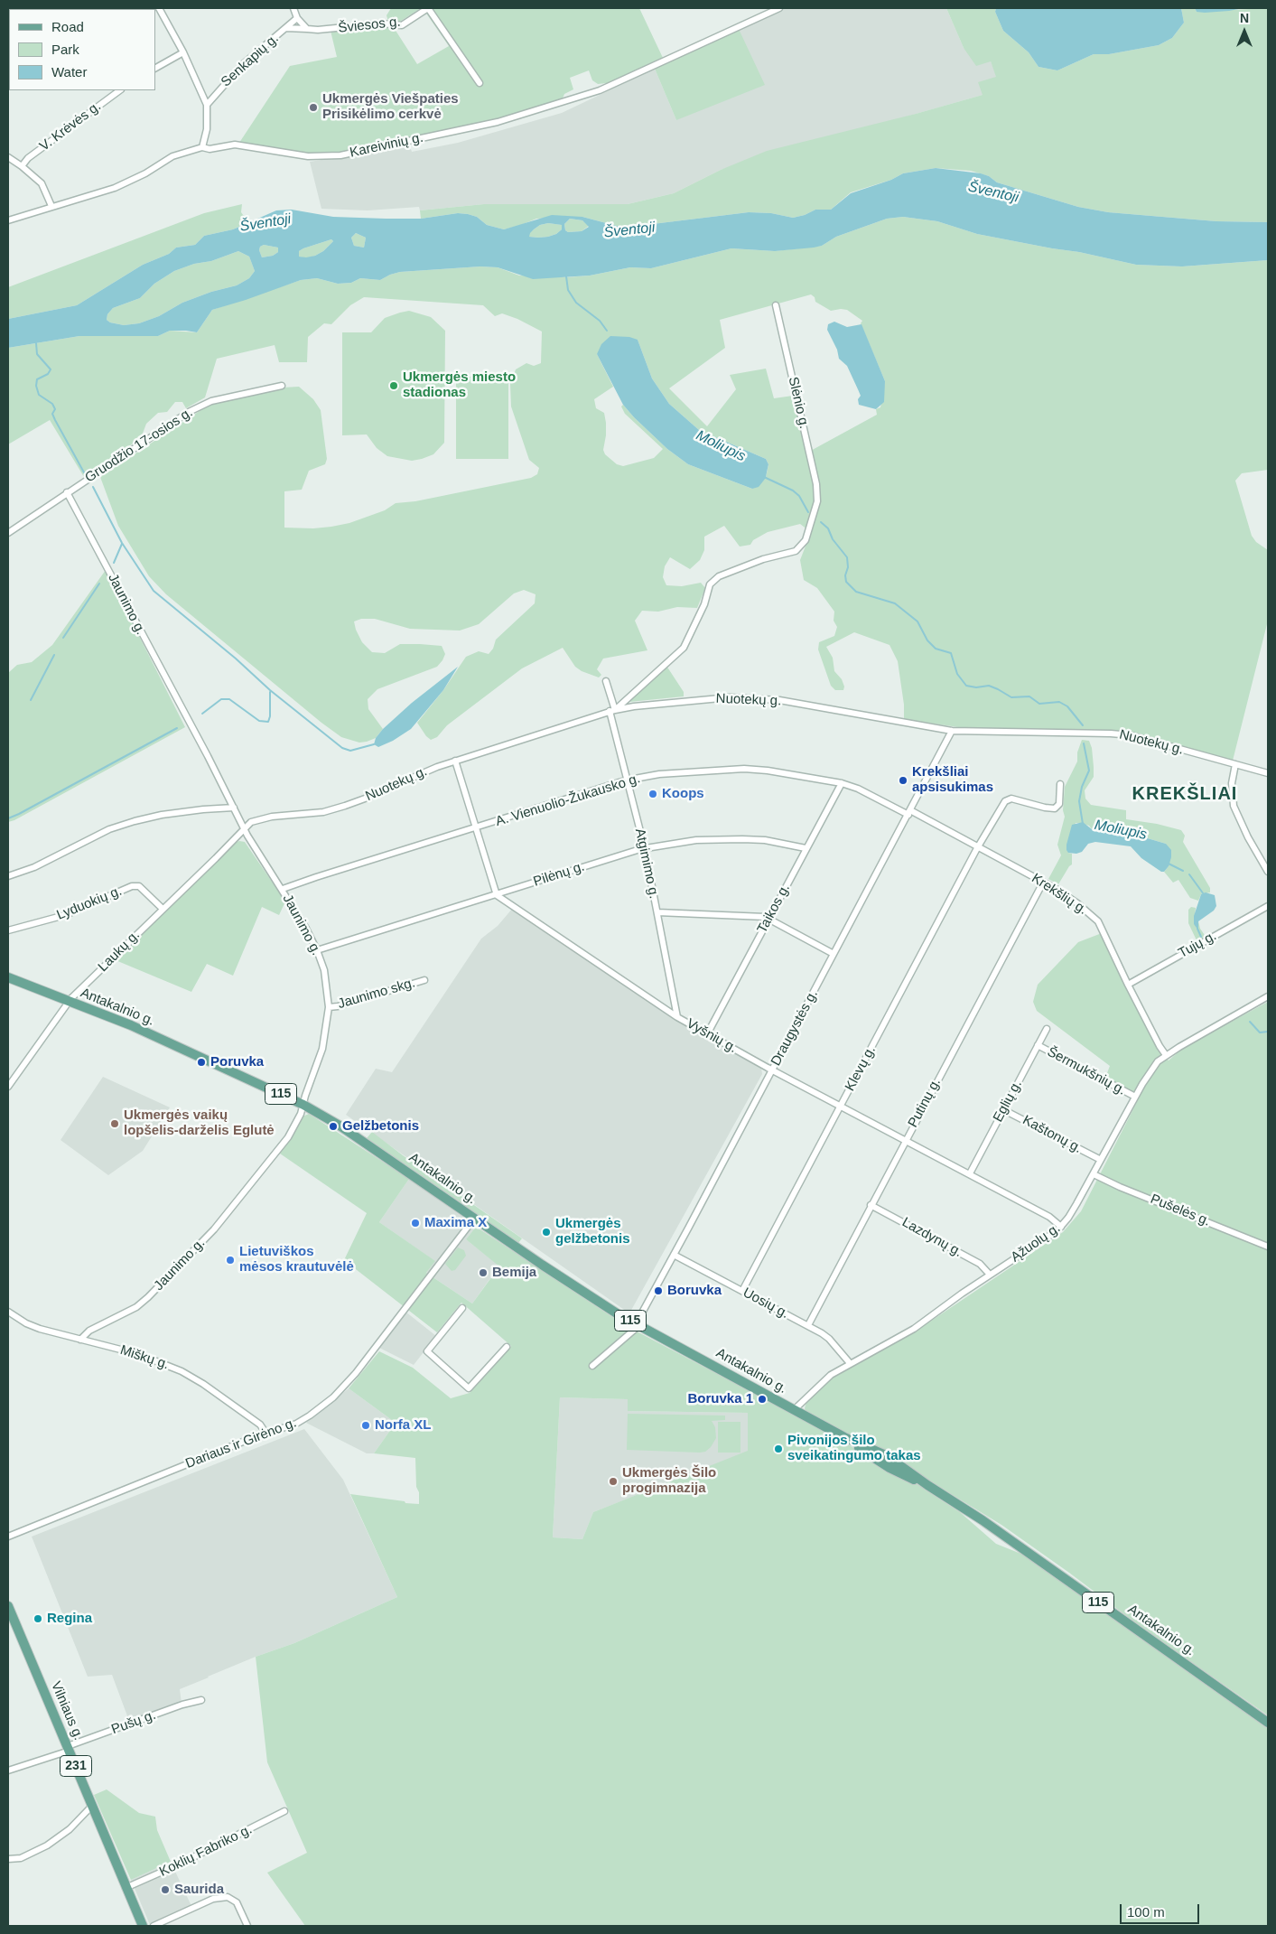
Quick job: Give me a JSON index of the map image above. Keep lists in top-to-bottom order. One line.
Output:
{"streets":{"main road":["Antakalnio g.","115","Vilniaus g.","231"],"street":["Šviesos g.","Senkapių g.","V. Krėvės g.","Kareivinių g.","Slėnio g.","Gruodžio 17-osios g.","Jaunimo g.","Nuotekų g.","A. Vienuolio-Žukausko g.","Atgimimo g.","Pilėnų g.","Krekšlių g.","Lyduokių g.","Taikos g.","Tujų g.","Laukų g.","Jaunimo skg.","Draugystės g.","Vyšnių g.","Klevų g.","Šermukšnių g.","Eglių g.","Putinų g.","Kaštonų g.","Pušelės g.","Lazdynų g.","Ąžuolų g.","Uosių g.","Miškų g.","Dariaus ir Girėno g.","Pušų g.","Koklių Fabriko g."]},"crossings":[["Šviesos g.","Senkapių g."],["Slėnio g.","Nuotekų g."],["Slėnio g.","Atgimimo g."],["Gruodžio 17-osios g.","Jaunimo g."],["Jaunimo g.","Nuotekų g."],["Jaunimo g.","A. Vienuolio-Žukausko g."],["Jaunimo g.","Pilėnų g."],["Jaunimo g.","Laukų g."],["Jaunimo g.","Jaunimo skg."],["Jaunimo g.","Antakalnio g."],["Jaunimo g.","Miškų g."],["Nuotekų g.","Atgimimo g."],["Nuotekų g.","Laukų g."],["Nuotekų g.","Draugystės g."],["A. Vienuolio-Žukausko g.","Atgimimo g."],["A. Vienuolio-Žukausko g.","Krekšlių g."],["A. Vienuolio-Žukausko g.","Taikos g."],["A. Vienuolio-Žukausko g.","Draugystės g."],["Atgimimo g.","Pilėnų g."],["Atgimimo g.","Vyšnių g."],["Pilėnų g.","Taikos g."],["Pilėnų g.","Vyšnių g."],["Krekšlių g.","Tujų g."],["Krekšlių g.","Draugystės g."],["Krekšlių g.","Klevų g."],["Krekšlių g.","Putinų g."],["Krekšlių g.","Ąžuolų g."],["Lyduokių g.","Laukų g."],["Taikos g.","Vyšnių g."],["Laukų g.","Antakalnio g."],["Antakalnio g.","Draugystės g."],["Antakalnio g.","Ąžuolų g."],["Antakalnio g.","Dariaus ir Girėno g."],["Draugystės g.","Vyšnių g."],["Draugystės g.","Uosių g."],["Vyšnių g.","Klevų g."],["Vyšnių g.","Eglių g."],["Vyšnių g.","Putinų g."],["Vyšnių g.","Ąžuolų g."],["Klevų g.","Uosių g."],["Šermukšnių g.","Eglių g."],["Šermukšnių g.","Ąžuolų g."],["Eglių g.","Kaštonų g."],["Putinų g.","Lazdynų g."],["Putinų g.","Uosių g."],["Kaštonų g.","Ąžuolų g."],["Pušelės g.","Ąžuolų g."],["Lazdynų g.","Ąžuolų g."],["Ąžuolų g.","Uosių g."],["Miškų g.","Dariaus ir Girėno g."],["Vilniaus g.","Pušų g."],["Vilniaus g.","Koklių Fabriko g."]],"districts":["KREKŠLIAI"],"water":["Šventoji","Moliupis"],"places":["Ukmergės Viešpaties Prisikėlimo cerkvė","Ukmergės miesto stadionas","Krekšliai apsisukimas","Koops","Poruvka","Ukmergės vaikų lopšelis-darželis Eglutė","Gelžbetonis","Maxima X","Ukmergės gelžbetonis","Lietuviškos mėsos krautuvėlė","Bemija","Boruvka","Boruvka 1","Norfa XL","Pivonijos šilo sveikatingumo takas","Ukmergės Šilo progimnazija","Regina","Saurida"],"legend":["Road","Park","Water"],"scale_bar":"100 m","north":"top"}
